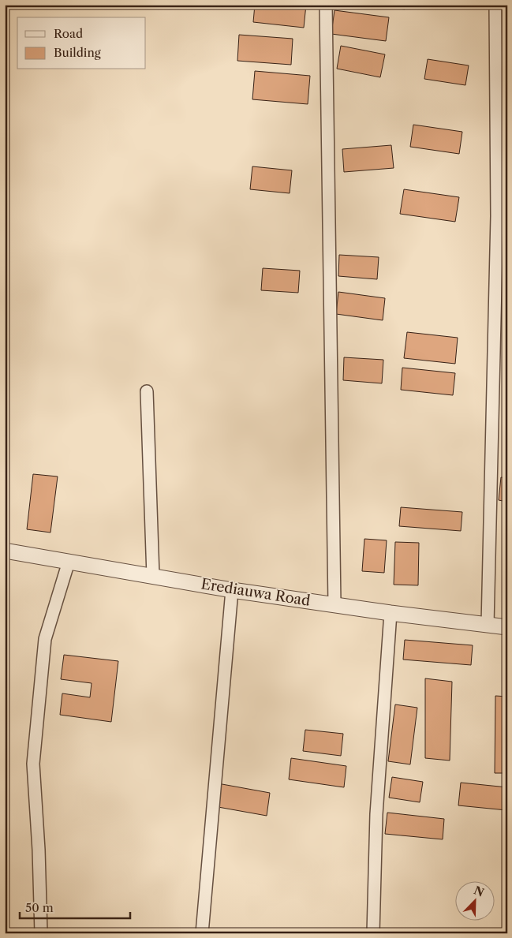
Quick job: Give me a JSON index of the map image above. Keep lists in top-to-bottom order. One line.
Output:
{"streets":{"street":["Erediauwa Road"]},"legend":["Road","Building"],"scale_bar":"50 m","north":"top right"}
